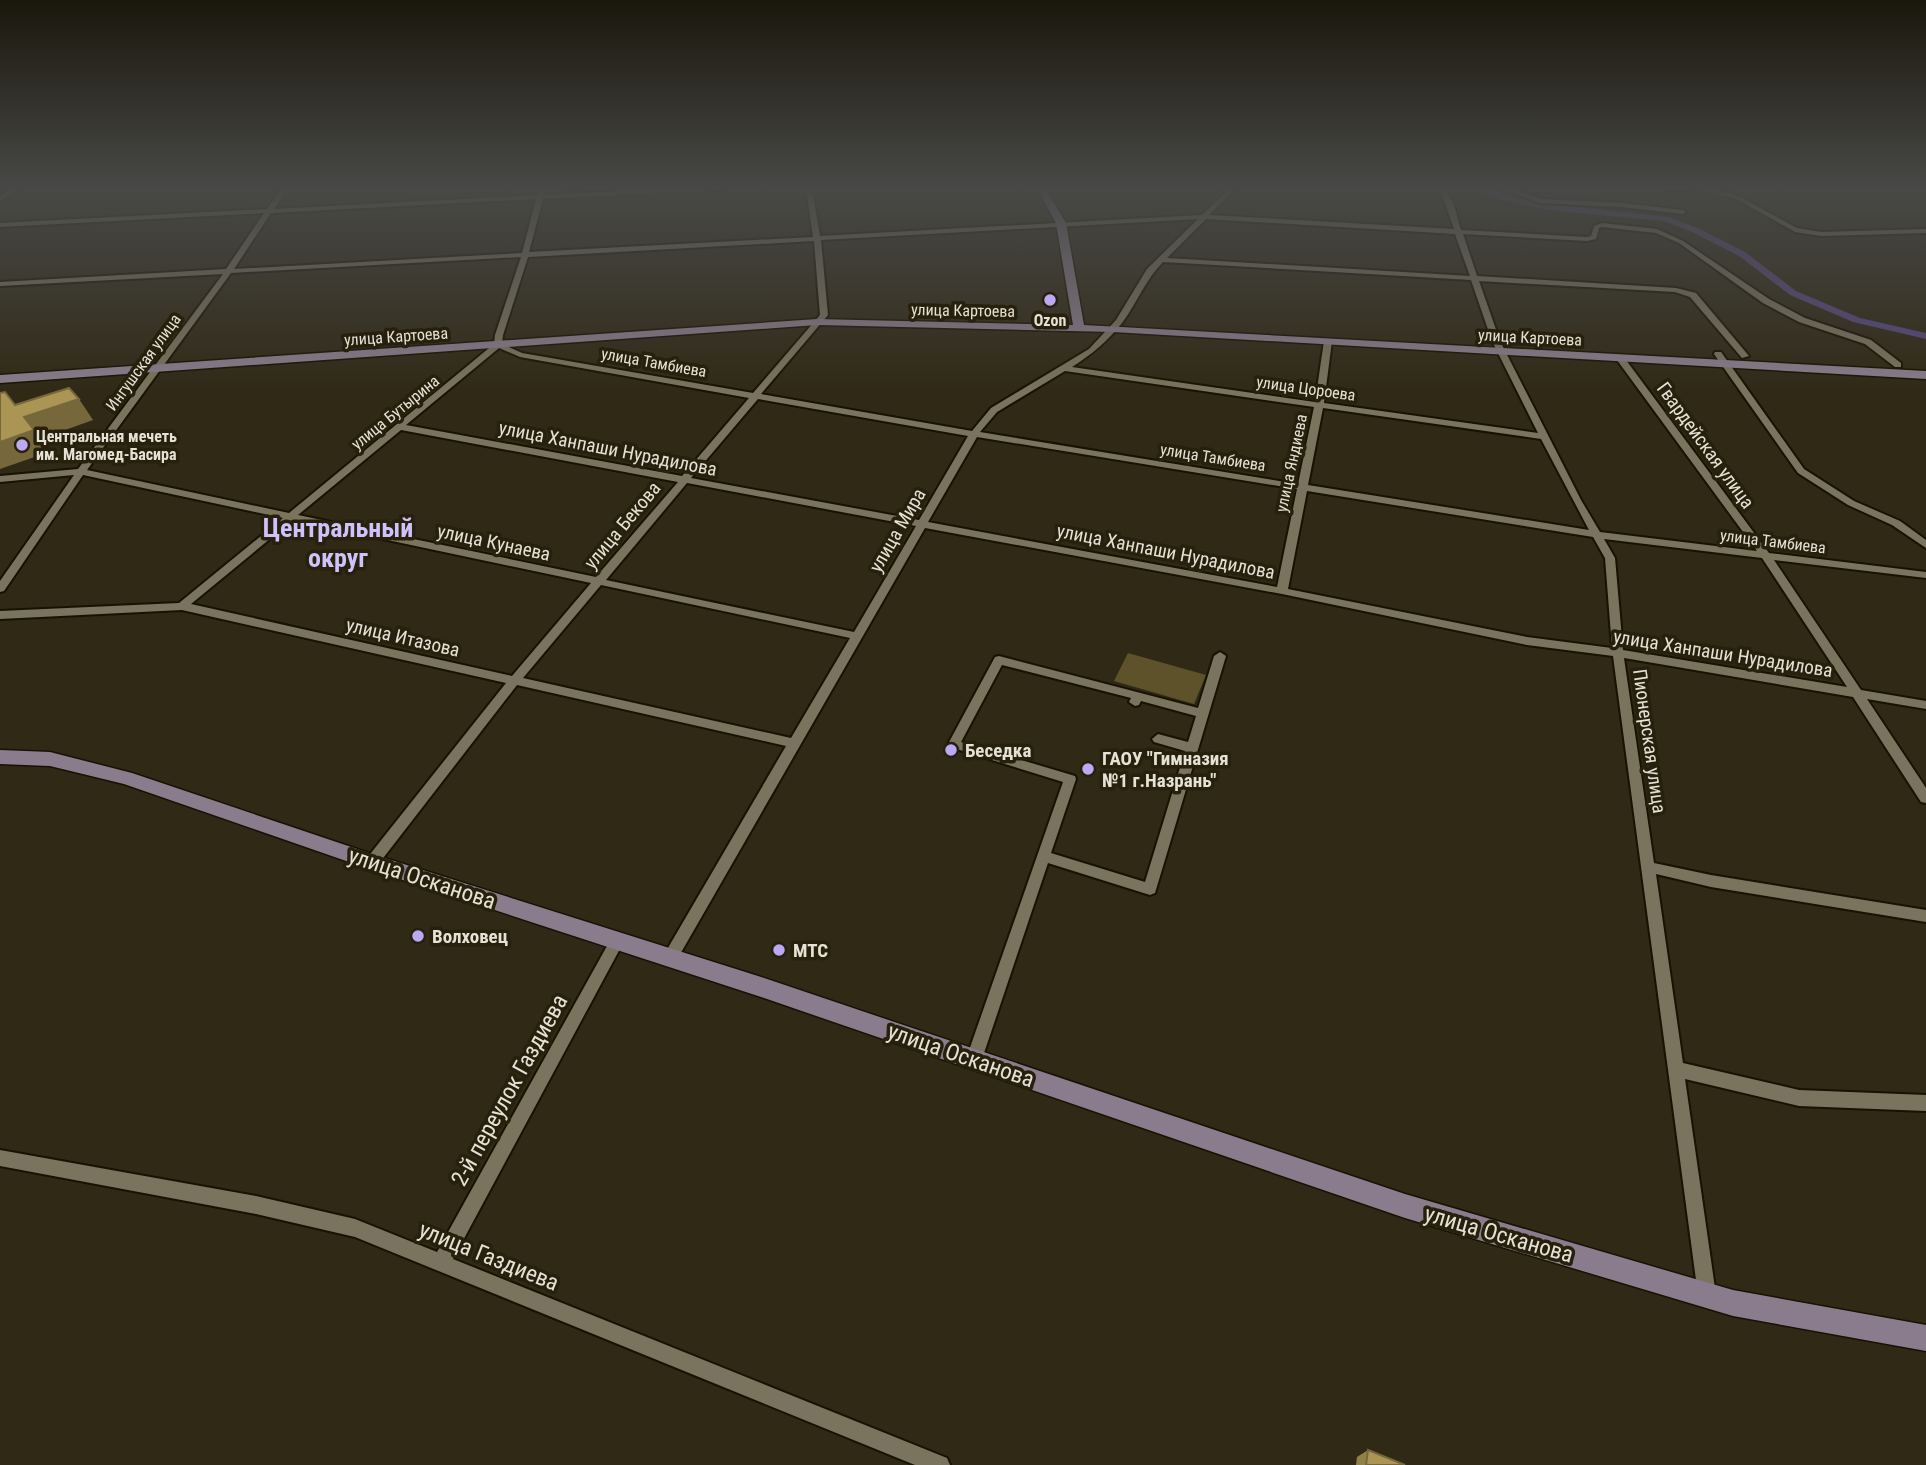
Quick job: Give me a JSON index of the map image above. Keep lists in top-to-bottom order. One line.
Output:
{"streets":{"main road":["улица Картоева","улица Осканова"],"street":["Ингушская улица","улица Тамбиева","улица Цороева","улица Бутырина","Гвардейская улица","улица Ханпаши Нурадилова","улица Яндиева","улица Бекова","улица Мира","улица Кунаева","улица Итазова","Пионерская улица","2-й переулок Газдиева","улица Газдиева"]},"crossings":[["улица Картоева","Ингушская улица"],["улица Картоева","улица Тамбиева"],["улица Картоева","улица Бутырина"],["улица Картоева","Гвардейская улица"],["улица Картоева","улица Яндиева"],["улица Картоева","улица Бекова"],["улица Картоева","улица Мира"],["улица Картоева","Пионерская улица"],["Ингушская улица","улица Кунаева"],["улица Тамбиева","улица Бутырина"],["улица Тамбиева","Гвардейская улица"],["улица Тамбиева","улица Яндиева"],["улица Тамбиева","улица Бекова"],["улица Тамбиева","улица Мира"],["улица Тамбиева","Пионерская улица"],["улица Цороева","улица Яндиева"],["улица Цороева","улица Мира"],["улица Цороева","Пионерская улица"],["улица Бутырина","улица Ханпаши Нурадилова"],["улица Бутырина","улица Кунаева"],["улица Бутырина","улица Итазова"],["Гвардейская улица","улица Ханпаши Нурадилова"],["улица Ханпаши Нурадилова","улица Яндиева"],["улица Ханпаши Нурадилова","улица Бекова"],["улица Ханпаши Нурадилова","улица Мира"],["улица Ханпаши Нурадилова","Пионерская улица"],["улица Бекова","улица Кунаева"],["улица Бекова","улица Итазова"],["улица Бекова","улица Осканова"],["улица Мира","улица Кунаева"],["улица Мира","улица Итазова"],["улица Мира","улица Осканова"],["Пионерская улица","улица Осканова"],["улица Осканова","2-й переулок Газдиева"],["2-й переулок Газдиева","улица Газдиева"]],"districts":["Центральный округ"],"places":["Ozon","Центральная мечеть им. Магомед-Басира","Беседка","ГАОУ \"Гимназия №1 г.Назрань\"","Волховец","МТС"]}
